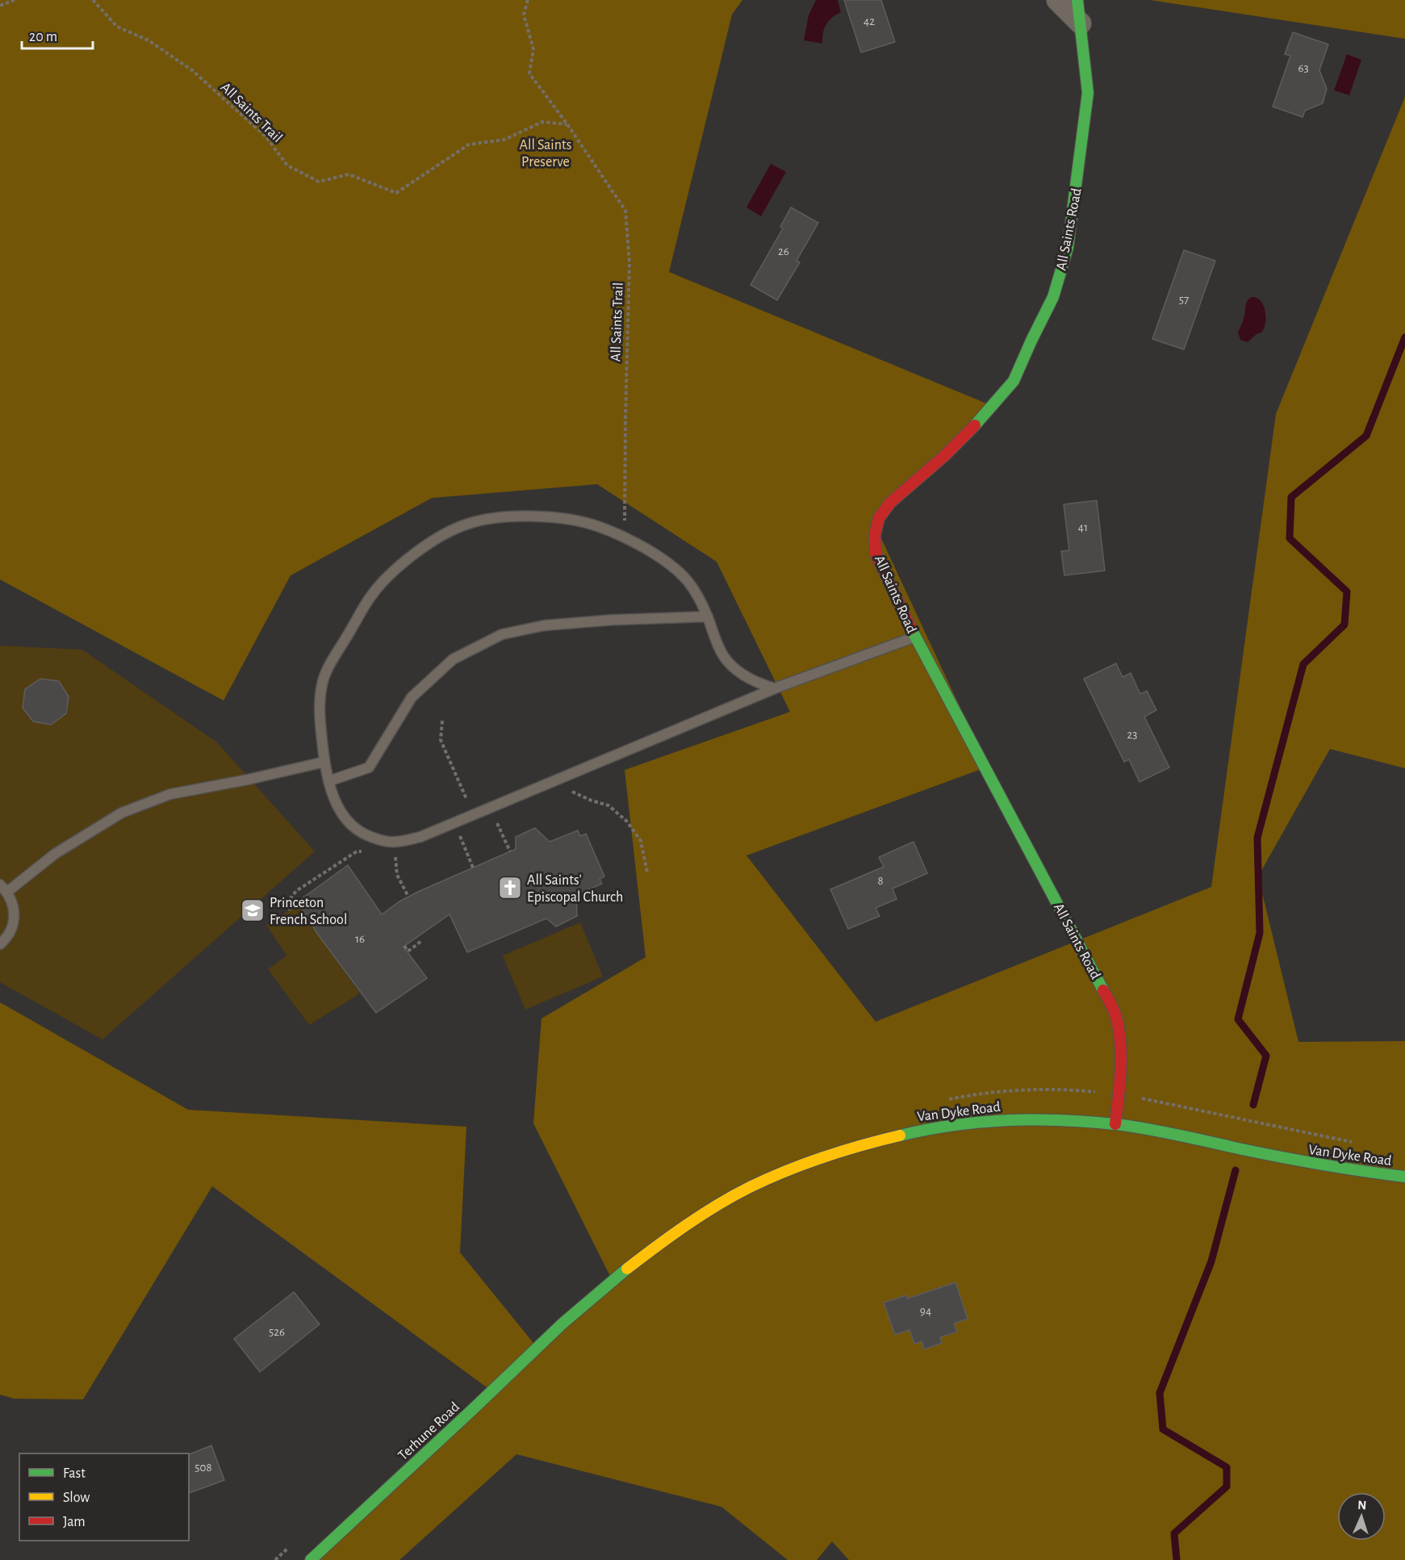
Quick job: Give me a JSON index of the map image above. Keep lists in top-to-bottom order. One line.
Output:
{"streets":{"street":["All Saints Road","Van Dyke Road","Terhune Road"],"path":["All Saints Trail"]},"crossings":[["All Saints Road","Van Dyke Road"],["Van Dyke Road","Terhune Road"]],"parks":["All Saints Preserve"],"places":{"church":["All Saints' Episcopal Church"],"school or university":["Princeton French School"]},"house_numbers":["42","63","26","57","41","23","8","16","94","526","508"],"legend":["Fast","Slow","Jam"],"scale_bar":"20 m","north":"top"}
